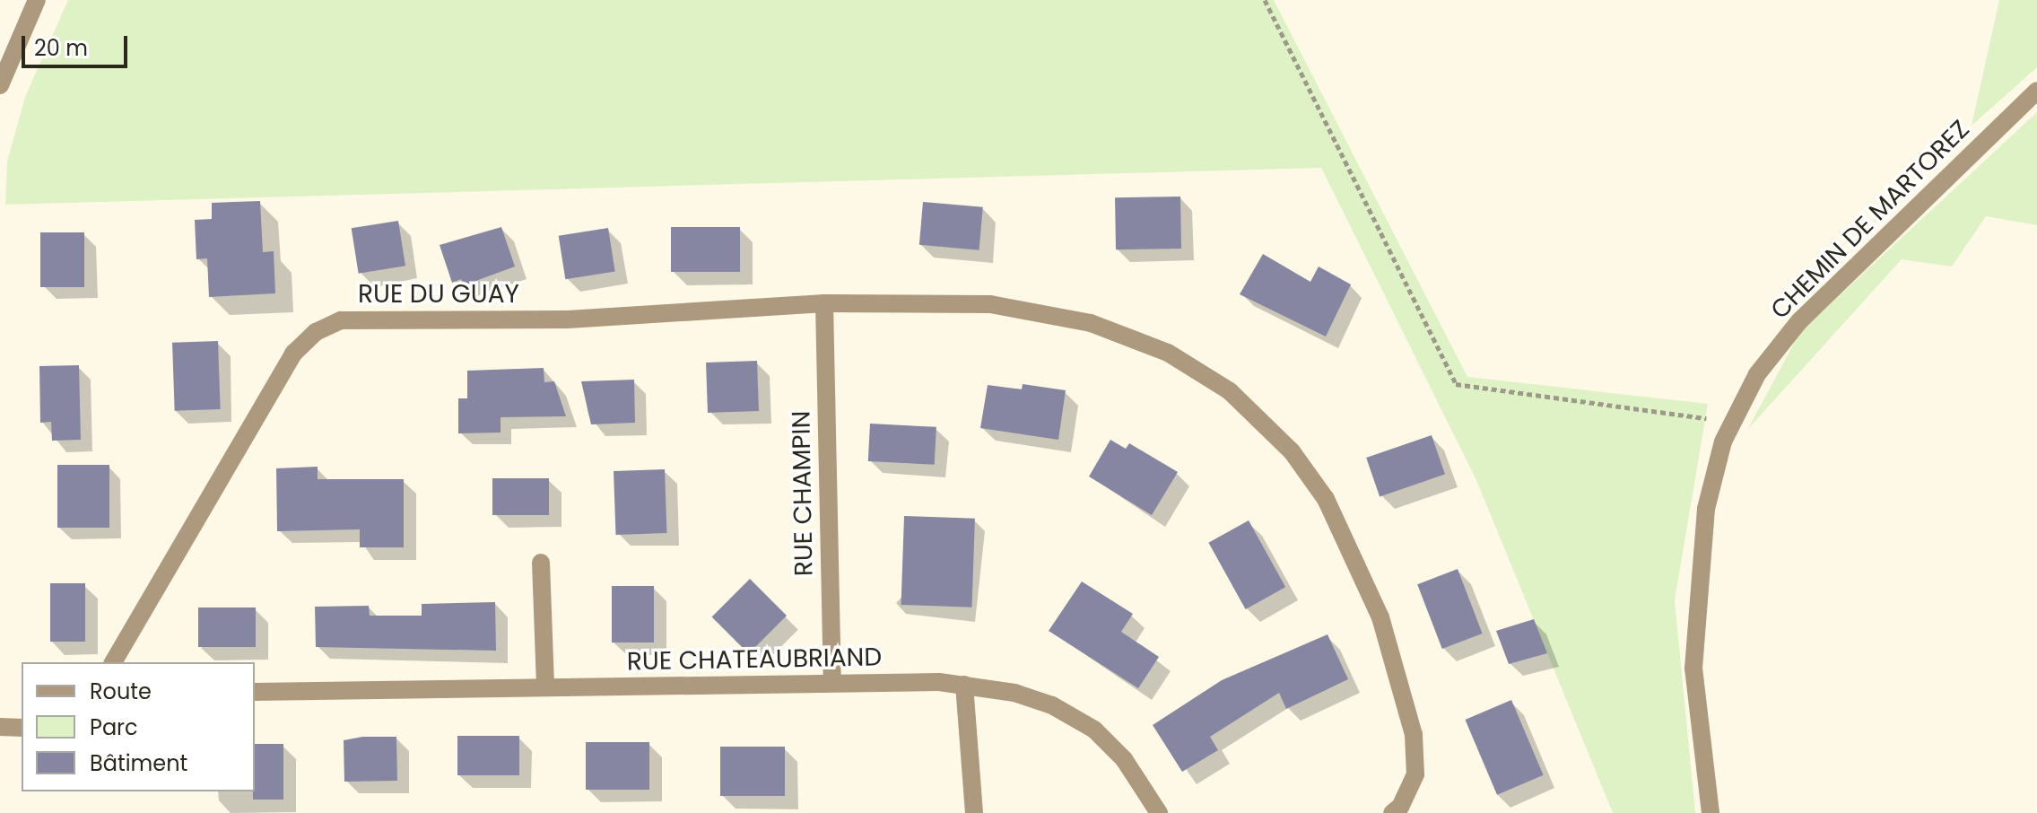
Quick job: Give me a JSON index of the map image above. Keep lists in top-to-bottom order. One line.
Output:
{"streets":{"street":["CHEMIN DE MARTOREZ","RUE DU GUAY","RUE CHAMPIN","RUE CHATEAUBRIAND"]},"crossings":[["RUE DU GUAY","RUE CHAMPIN"],["RUE CHAMPIN","RUE CHATEAUBRIAND"]],"legend":["Route","Parc","Bâtiment"],"scale_bar":"20 m"}
